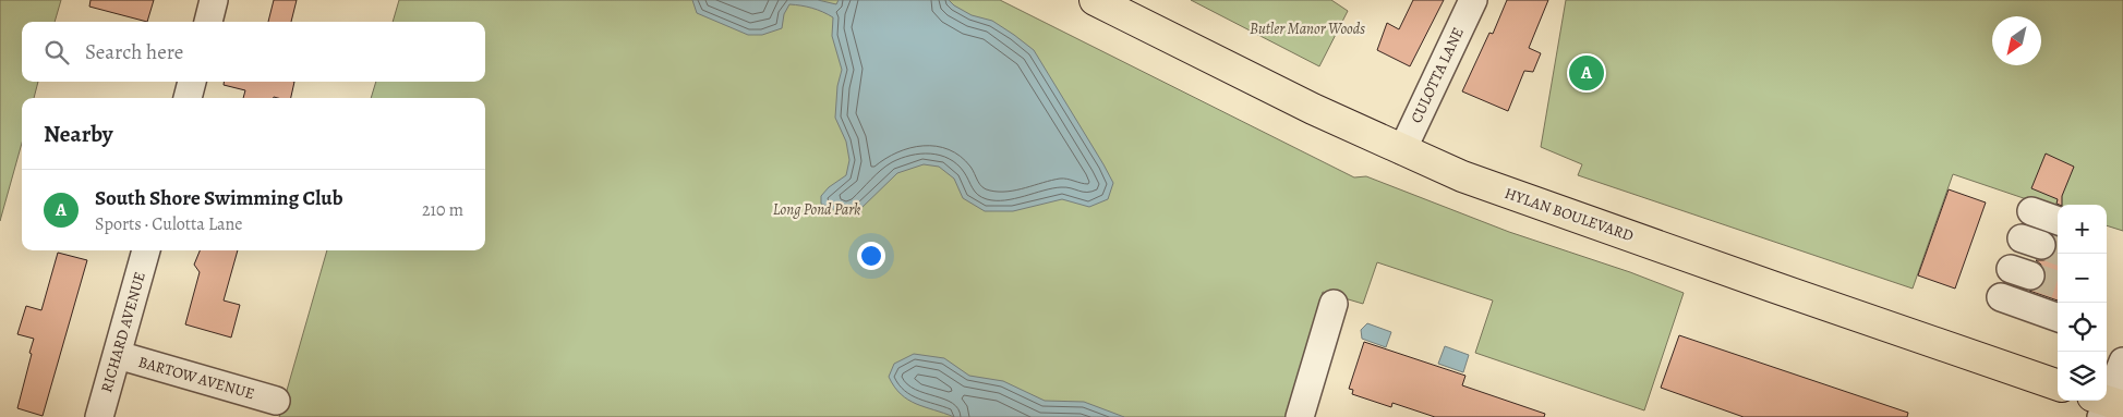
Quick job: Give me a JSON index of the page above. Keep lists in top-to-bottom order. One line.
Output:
{"streets":{"main road":["HYLAN BOULEVARD"],"street":["CULOTTA LANE","RICHARD AVENUE","BARTOW AVENUE"]},"crossings":[["CULOTTA LANE","HYLAN BOULEVARD"],["RICHARD AVENUE","BARTOW AVENUE"]],"parks":["Butler Manor Woods","Long Pond Park"],"north":"bottom left","page":{"search":"Search here","pins":"A","heading":"Nearby","list":[{"mark":"A","name":"South Shore Swimming Club","note":"Sports · Culotta Lane","value":"210 m"}],"map_buttons":["+","−"]}}
